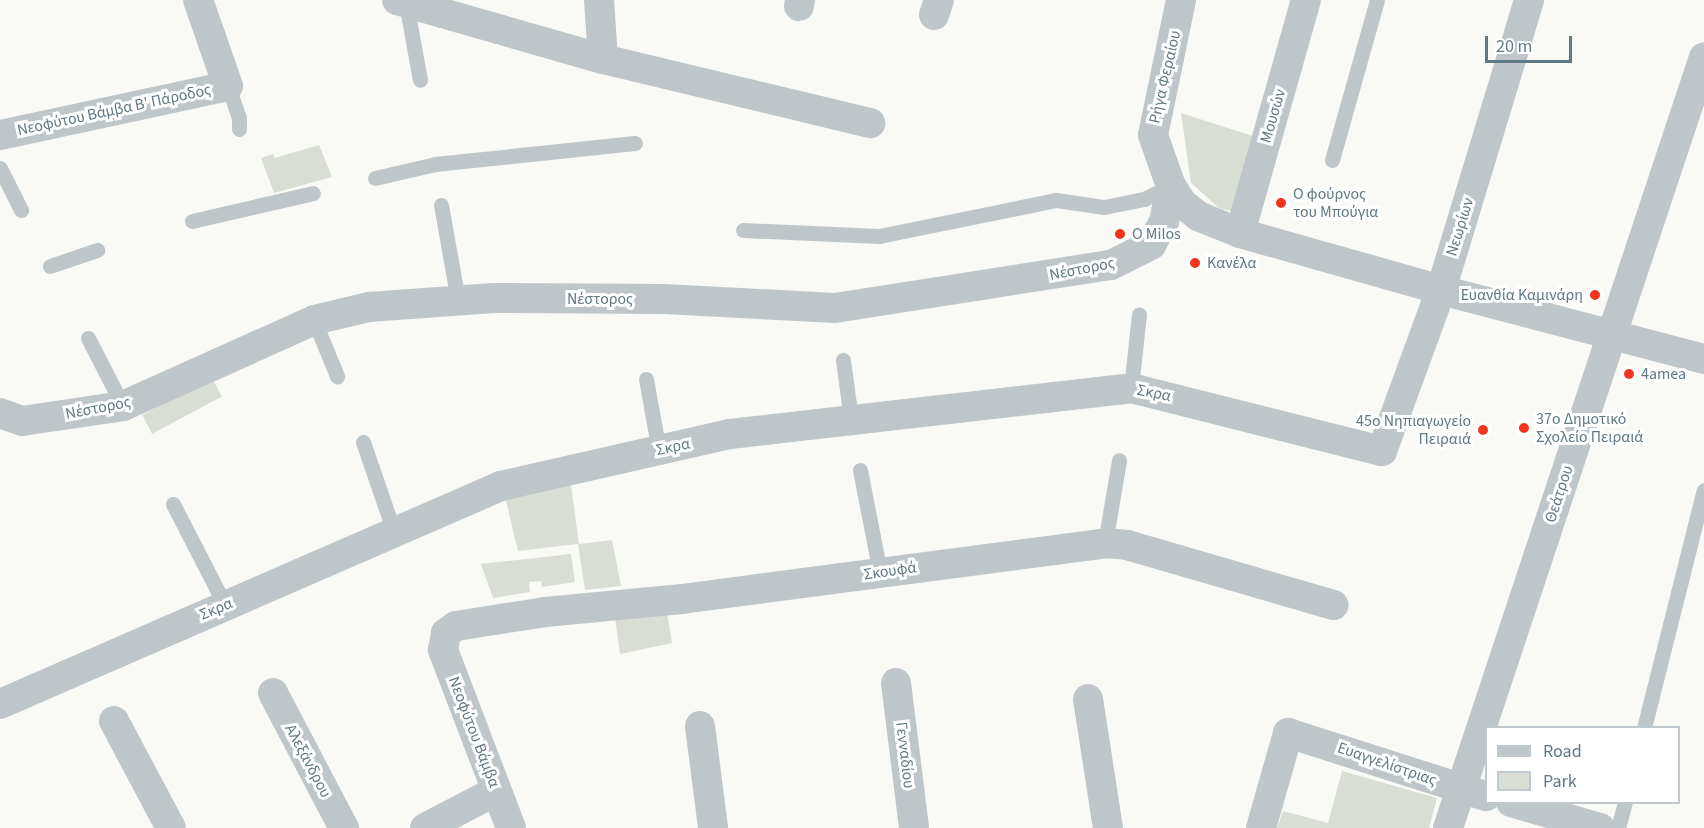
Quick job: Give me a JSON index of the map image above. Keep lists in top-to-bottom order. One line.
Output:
{"streets":{"street":["Ρήγα Φεραίου","Νεοφύτου Βάμβα Β' Πάροδος","Μουσών","Νεωρίων","Νέστορος","Σκρα","Θεάτρου","Σκουφά","Νεοφύτου Βάμβα","Γενναδίου","Αλεξάνδρου","Ευαγγελίστριας"]},"crossings":[["Ρήγα Φεραίου","Νέστορος"],["Νεωρίων","Σκρα"],["Θεάτρου","Ευαγγελίστριας"],["Σκουφά","Νεοφύτου Βάμβα"]],"places":["Ο φούρνος του Μπούγια","O Milos","Κανέλα","Ευανθία Καμινάρη","4amea","37ο Δημοτικό Σχολείο Πειραιά","45ο Νηπιαγωγείο Πειραιά"],"legend":["Road","Park"],"scale_bar":"20 m"}
